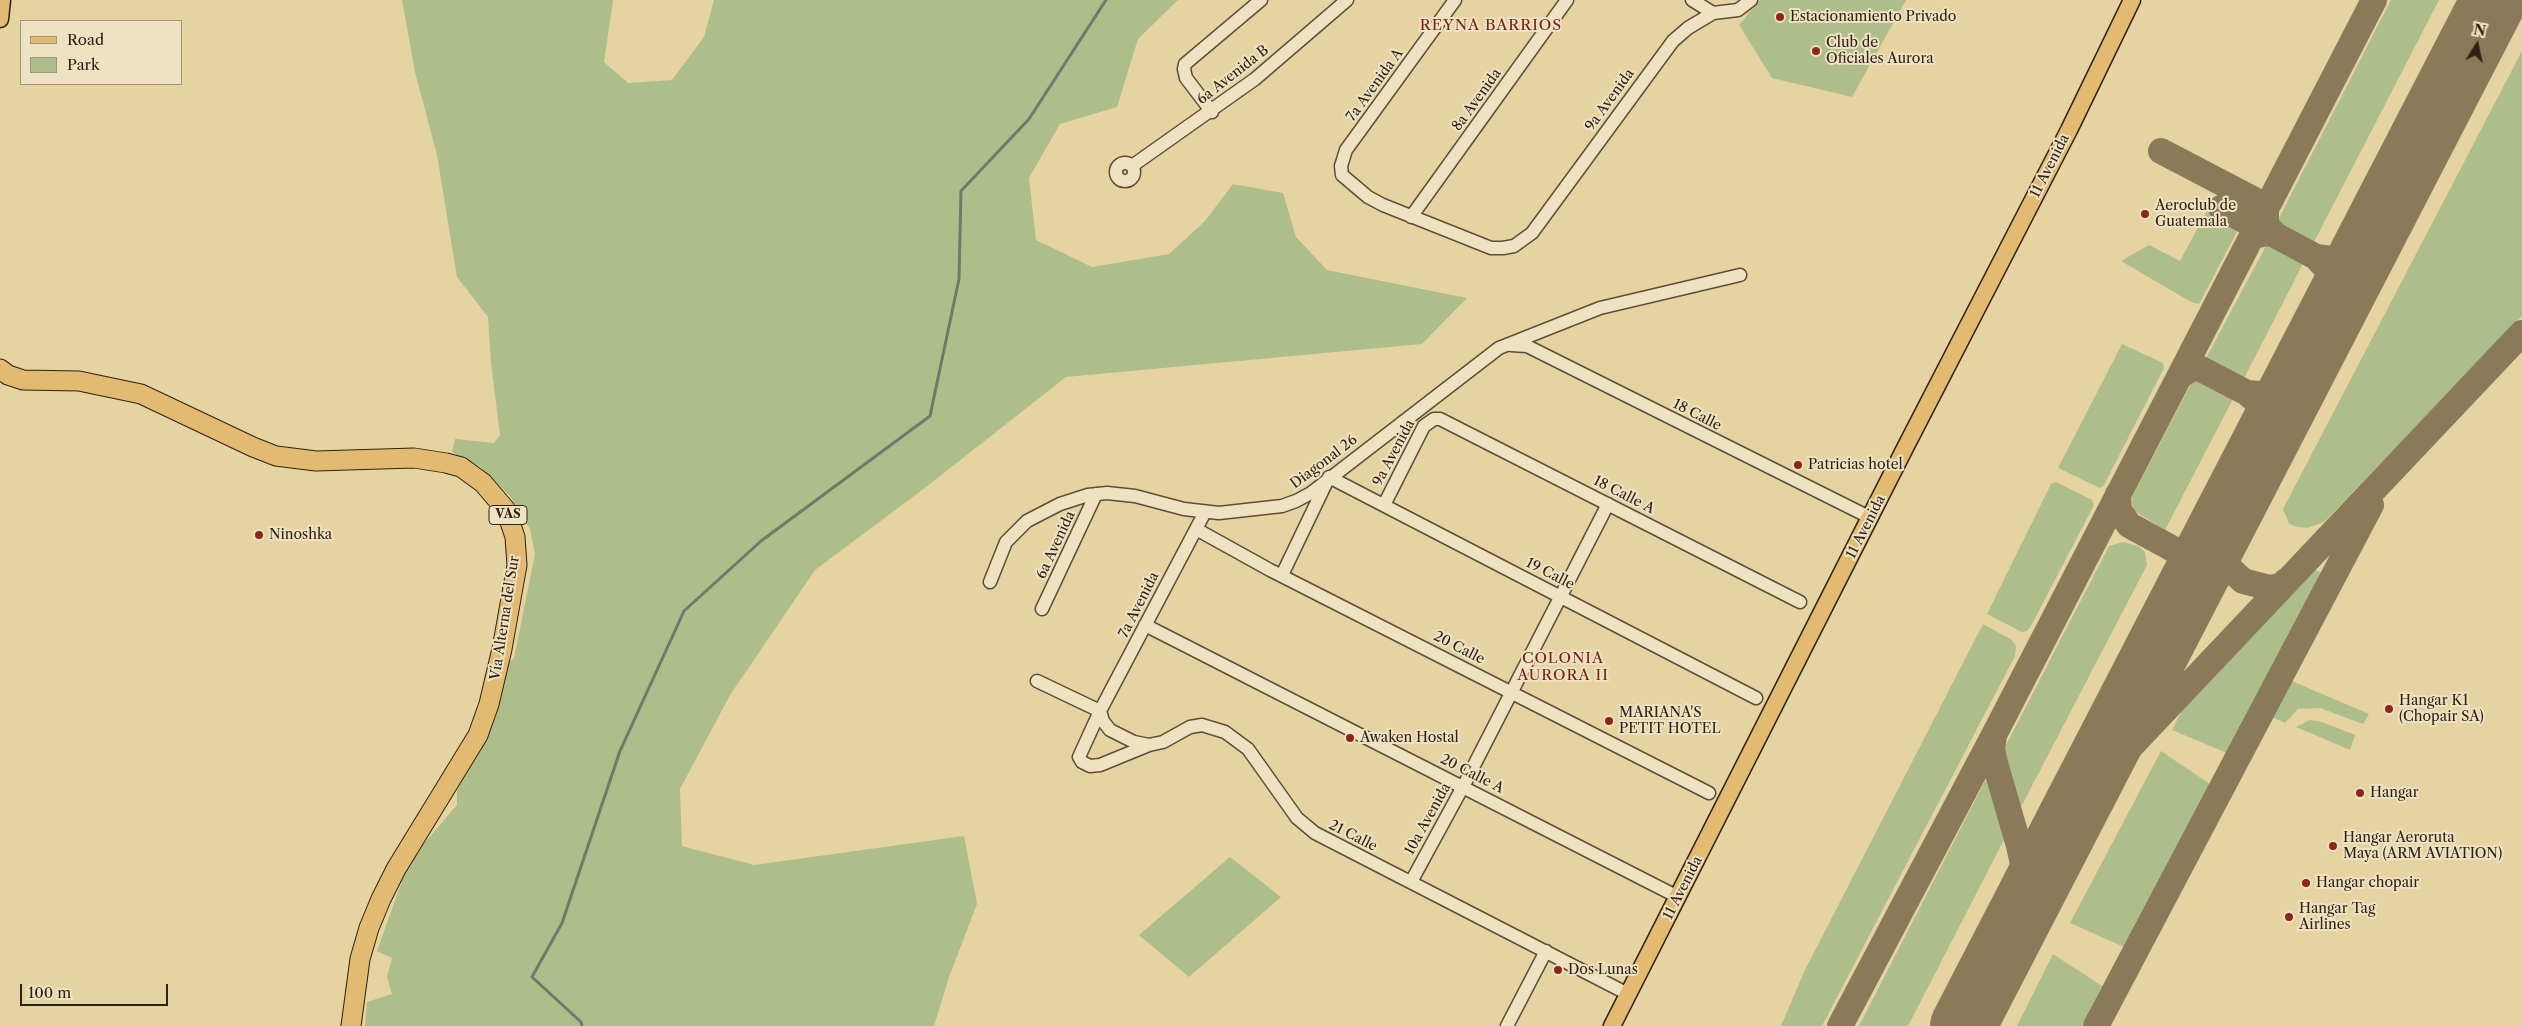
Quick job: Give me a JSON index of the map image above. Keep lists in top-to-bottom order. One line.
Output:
{"streets":{"highway":["VAS","Vía Alterna del Sur"],"main road":["11 Avenida"],"street":["6a Avenida B","7a Avenida A","8a Avenida","9a Avenida","18 Calle","Diagonal 26","18 Calle A","6a Avenida","19 Calle","7a Avenida","20 Calle","20 Calle A","10a Avenida","21 Calle"]},"crossings":[["7a Avenida A","8a Avenida"],["7a Avenida A","9a Avenida"],["8a Avenida","9a Avenida"],["9a Avenida","18 Calle A"],["9a Avenida","19 Calle"],["11 Avenida","18 Calle"],["11 Avenida","20 Calle A"],["11 Avenida","21 Calle"],["18 Calle","Diagonal 26"],["Diagonal 26","6a Avenida"],["Diagonal 26","19 Calle"],["Diagonal 26","7a Avenida"],["18 Calle A","10a Avenida"],["19 Calle","10a Avenida"],["7a Avenida","20 Calle"],["7a Avenida","20 Calle A"],["7a Avenida","21 Calle"],["20 Calle","10a Avenida"],["20 Calle A","10a Avenida"],["10a Avenida","21 Calle"]],"districts":["REYNA BARRIOS","COLONIA AURORA II"],"places":["Estacionamiento Privado","Club de Oficiales Aurora","Aeroclub de Guatemala","Patricias hotel","Ninoshka","Hangar K1 (Chopair SA)","MARIANA'S PETIT HOTEL","Awaken Hostal","Hangar","Hangar Aeroruta Maya (ARM AVIATION)","Hangar chopair","Hangar Tag Airlines","Dos Lunas"],"legend":["Road","Park"],"scale_bar":"100 m","north":"top"}
